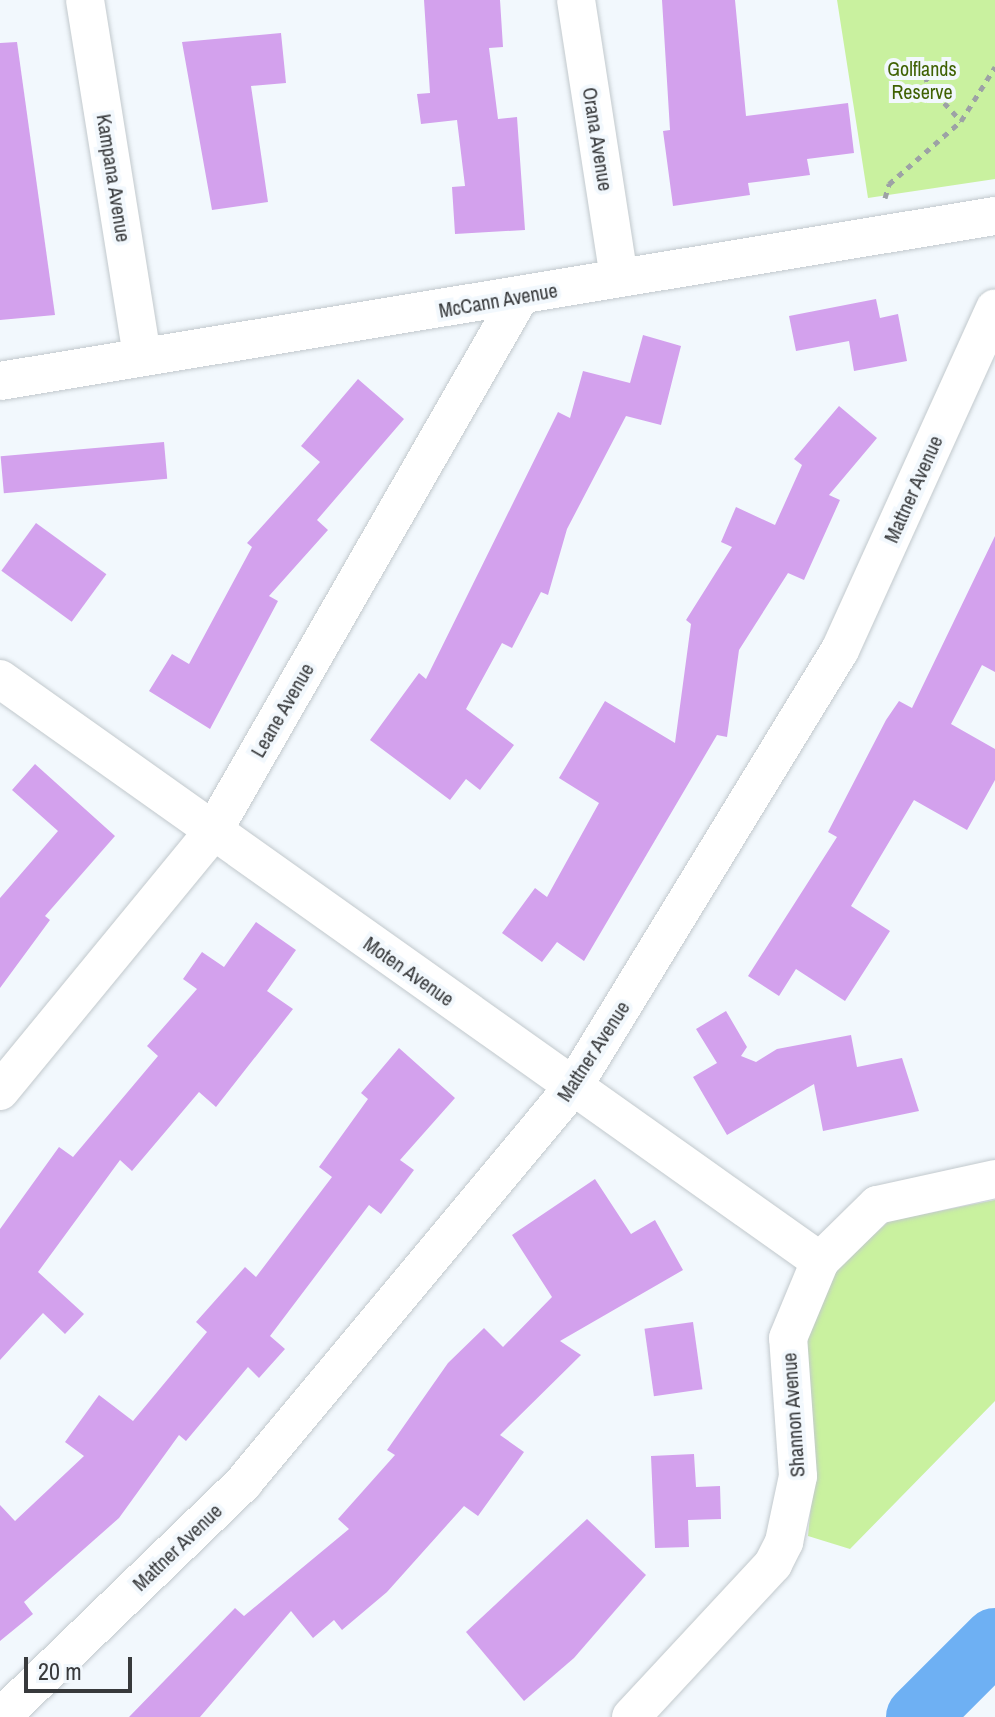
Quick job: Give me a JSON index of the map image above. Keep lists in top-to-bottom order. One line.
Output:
{"streets":{"street":["Orana Avenue","Kampana Avenue","McCann Avenue","Mattner Avenue","Leane Avenue","Moten Avenue","Shannon Avenue"]},"crossings":[["Orana Avenue","McCann Avenue"],["Kampana Avenue","McCann Avenue"],["McCann Avenue","Leane Avenue"],["Mattner Avenue","Moten Avenue"],["Leane Avenue","Moten Avenue"],["Moten Avenue","Shannon Avenue"]],"parks":["Golflands Reserve"],"scale_bar":"20 m"}
